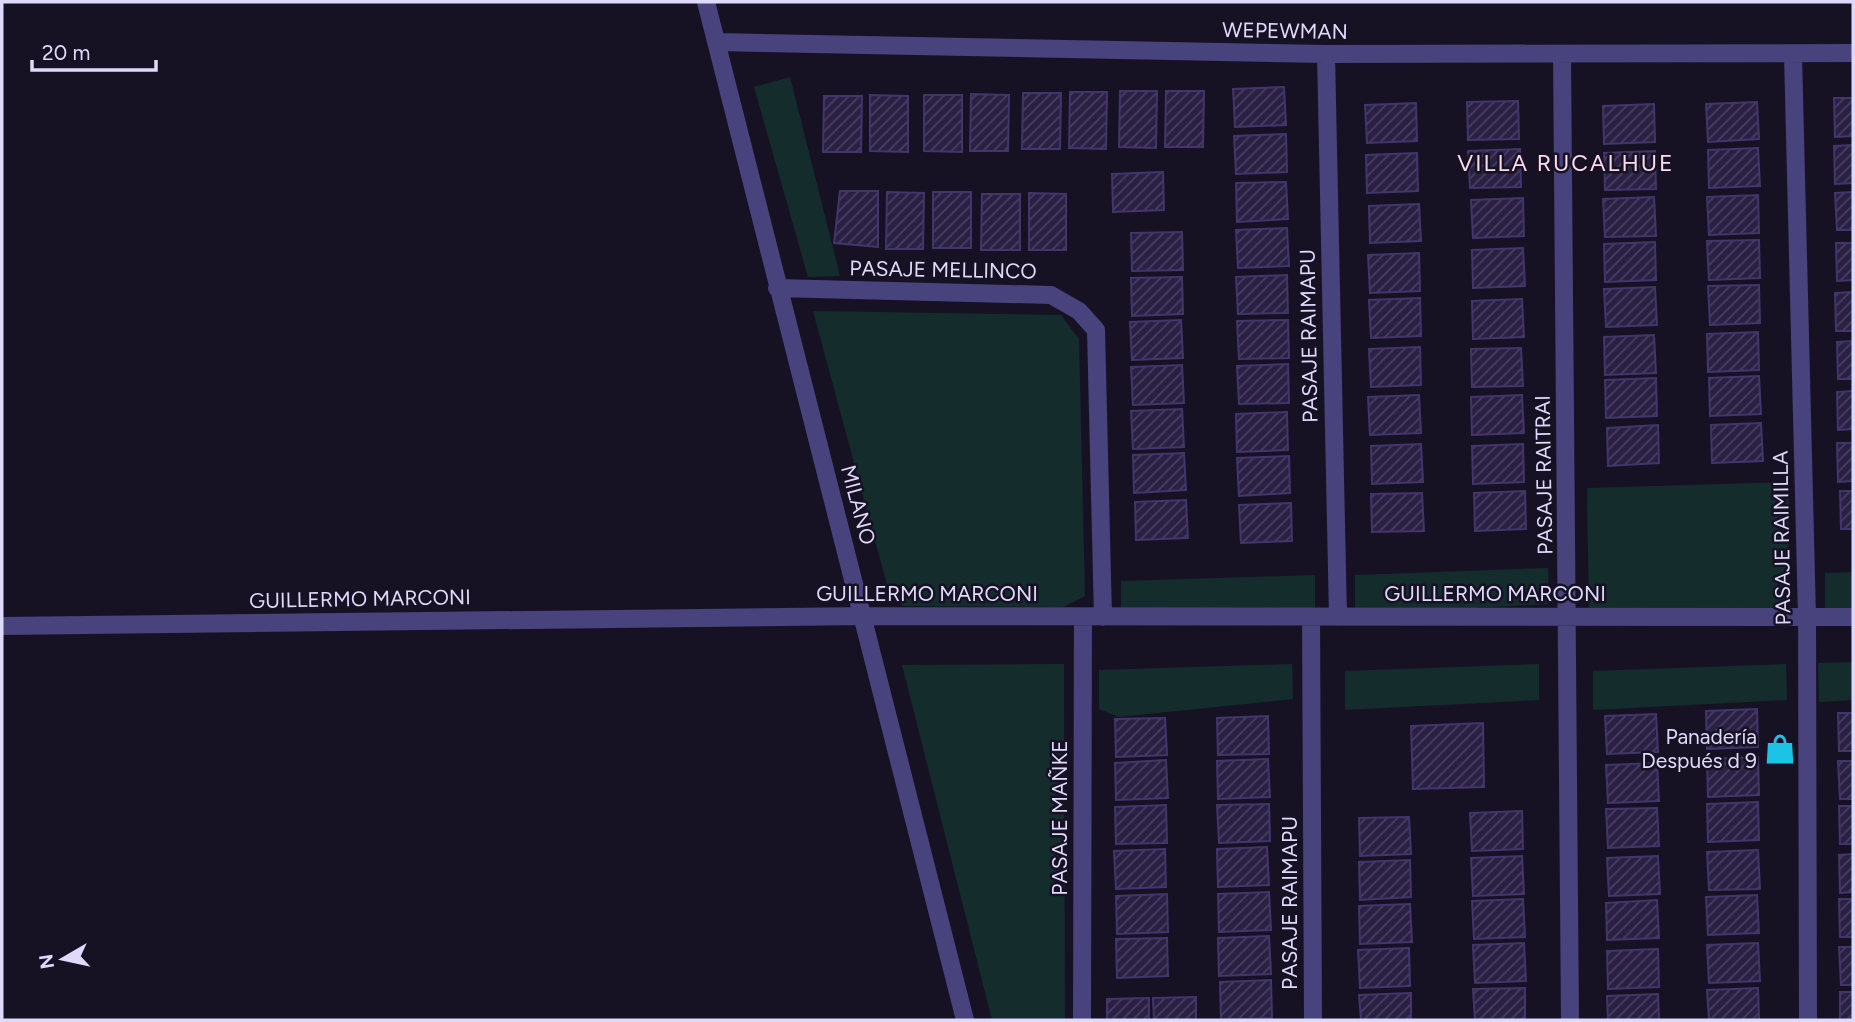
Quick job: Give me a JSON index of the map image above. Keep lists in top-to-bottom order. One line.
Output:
{"streets":{"street":["WEPEWMAN","PASAJE MELLINCO","PASAJE RAIMAPU","PASAJE RAITRAI","MILANO","PASAJE RAIMILLA","GUILLERMO MARCONI","PASAJE MAÑKE"]},"crossings":[["WEPEWMAN","PASAJE RAIMAPU"],["WEPEWMAN","PASAJE RAITRAI"],["WEPEWMAN","MILANO"],["WEPEWMAN","PASAJE RAIMILLA"],["PASAJE MELLINCO","MILANO"],["PASAJE MELLINCO","GUILLERMO MARCONI"],["PASAJE RAIMAPU","GUILLERMO MARCONI"],["PASAJE RAITRAI","GUILLERMO MARCONI"],["MILANO","GUILLERMO MARCONI"],["PASAJE RAIMILLA","GUILLERMO MARCONI"],["GUILLERMO MARCONI","PASAJE MAÑKE"]],"districts":["VILLA RUCALHUE"],"places":{"shop":["Panadería Después d 9"]},"scale_bar":"20 m","north":"left"}
